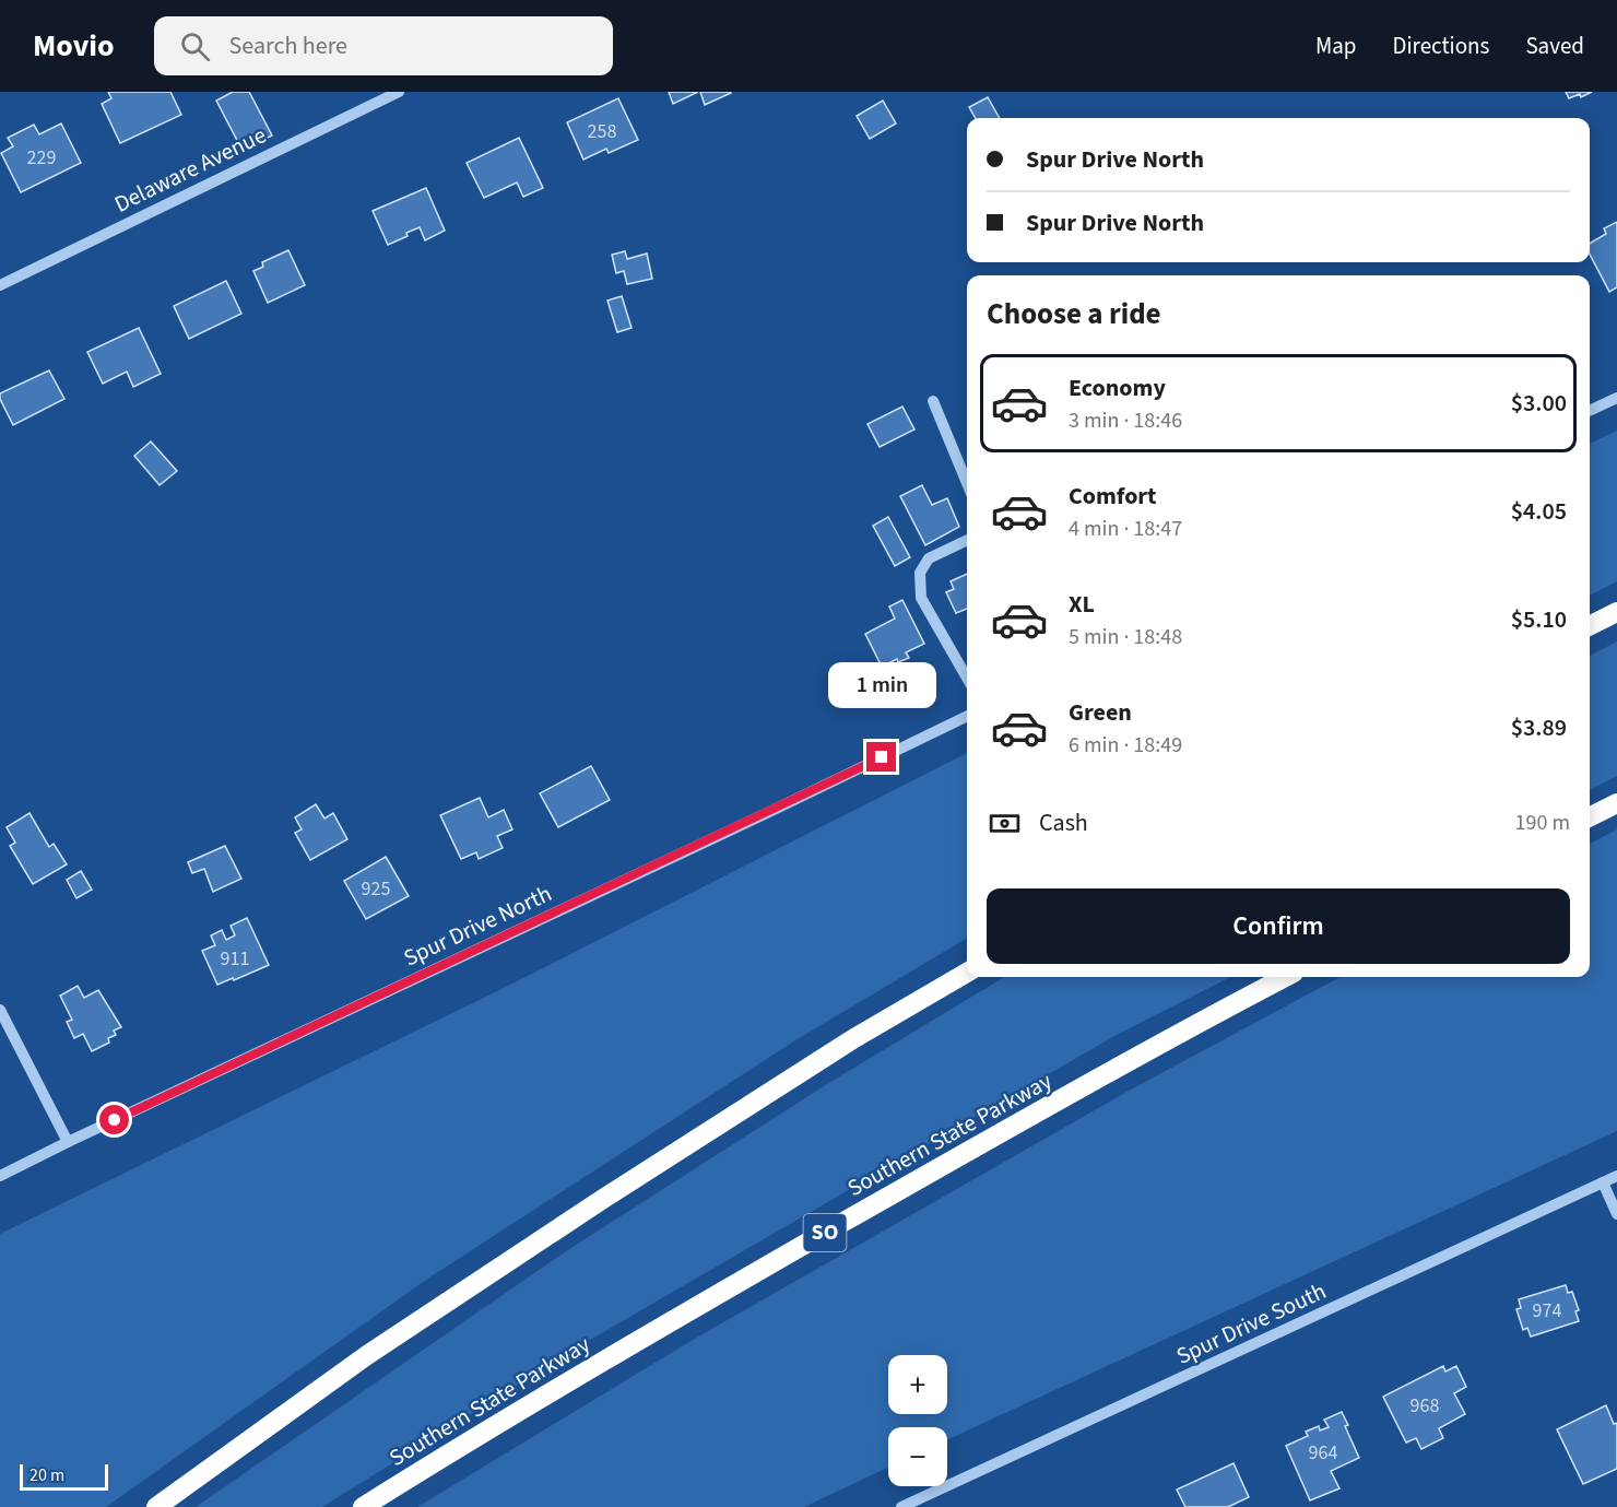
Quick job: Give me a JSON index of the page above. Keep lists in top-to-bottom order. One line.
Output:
{"streets":{"highway":["Southern State Parkway","SO"],"street":["Delaware Avenue","Spur Drive North","Spur Drive South"]},"house_numbers":["258","229","925","911","974","968","964"],"scale_bar":"20 m","page":{"header":"Movio","search":"Search here","nav":["Map","Directions","Saved"],"banner":["Spur Drive North","Spur Drive North"],"heading":"Choose a ride","list":[{"name":"Economy","note":"3 min · 18:46","value":"$3.00"},{"name":"Comfort","note":"4 min · 18:47","value":"$4.05"},{"name":"XL","note":"5 min · 18:48","value":"$5.10"},{"name":"Green","note":"6 min · 18:49","value":"$3.89"}],"bubble":"1 min","pay":["Cash","190 m"],"buttons":"Confirm","map_buttons":["+","−"],"scale":"20 m"}}
